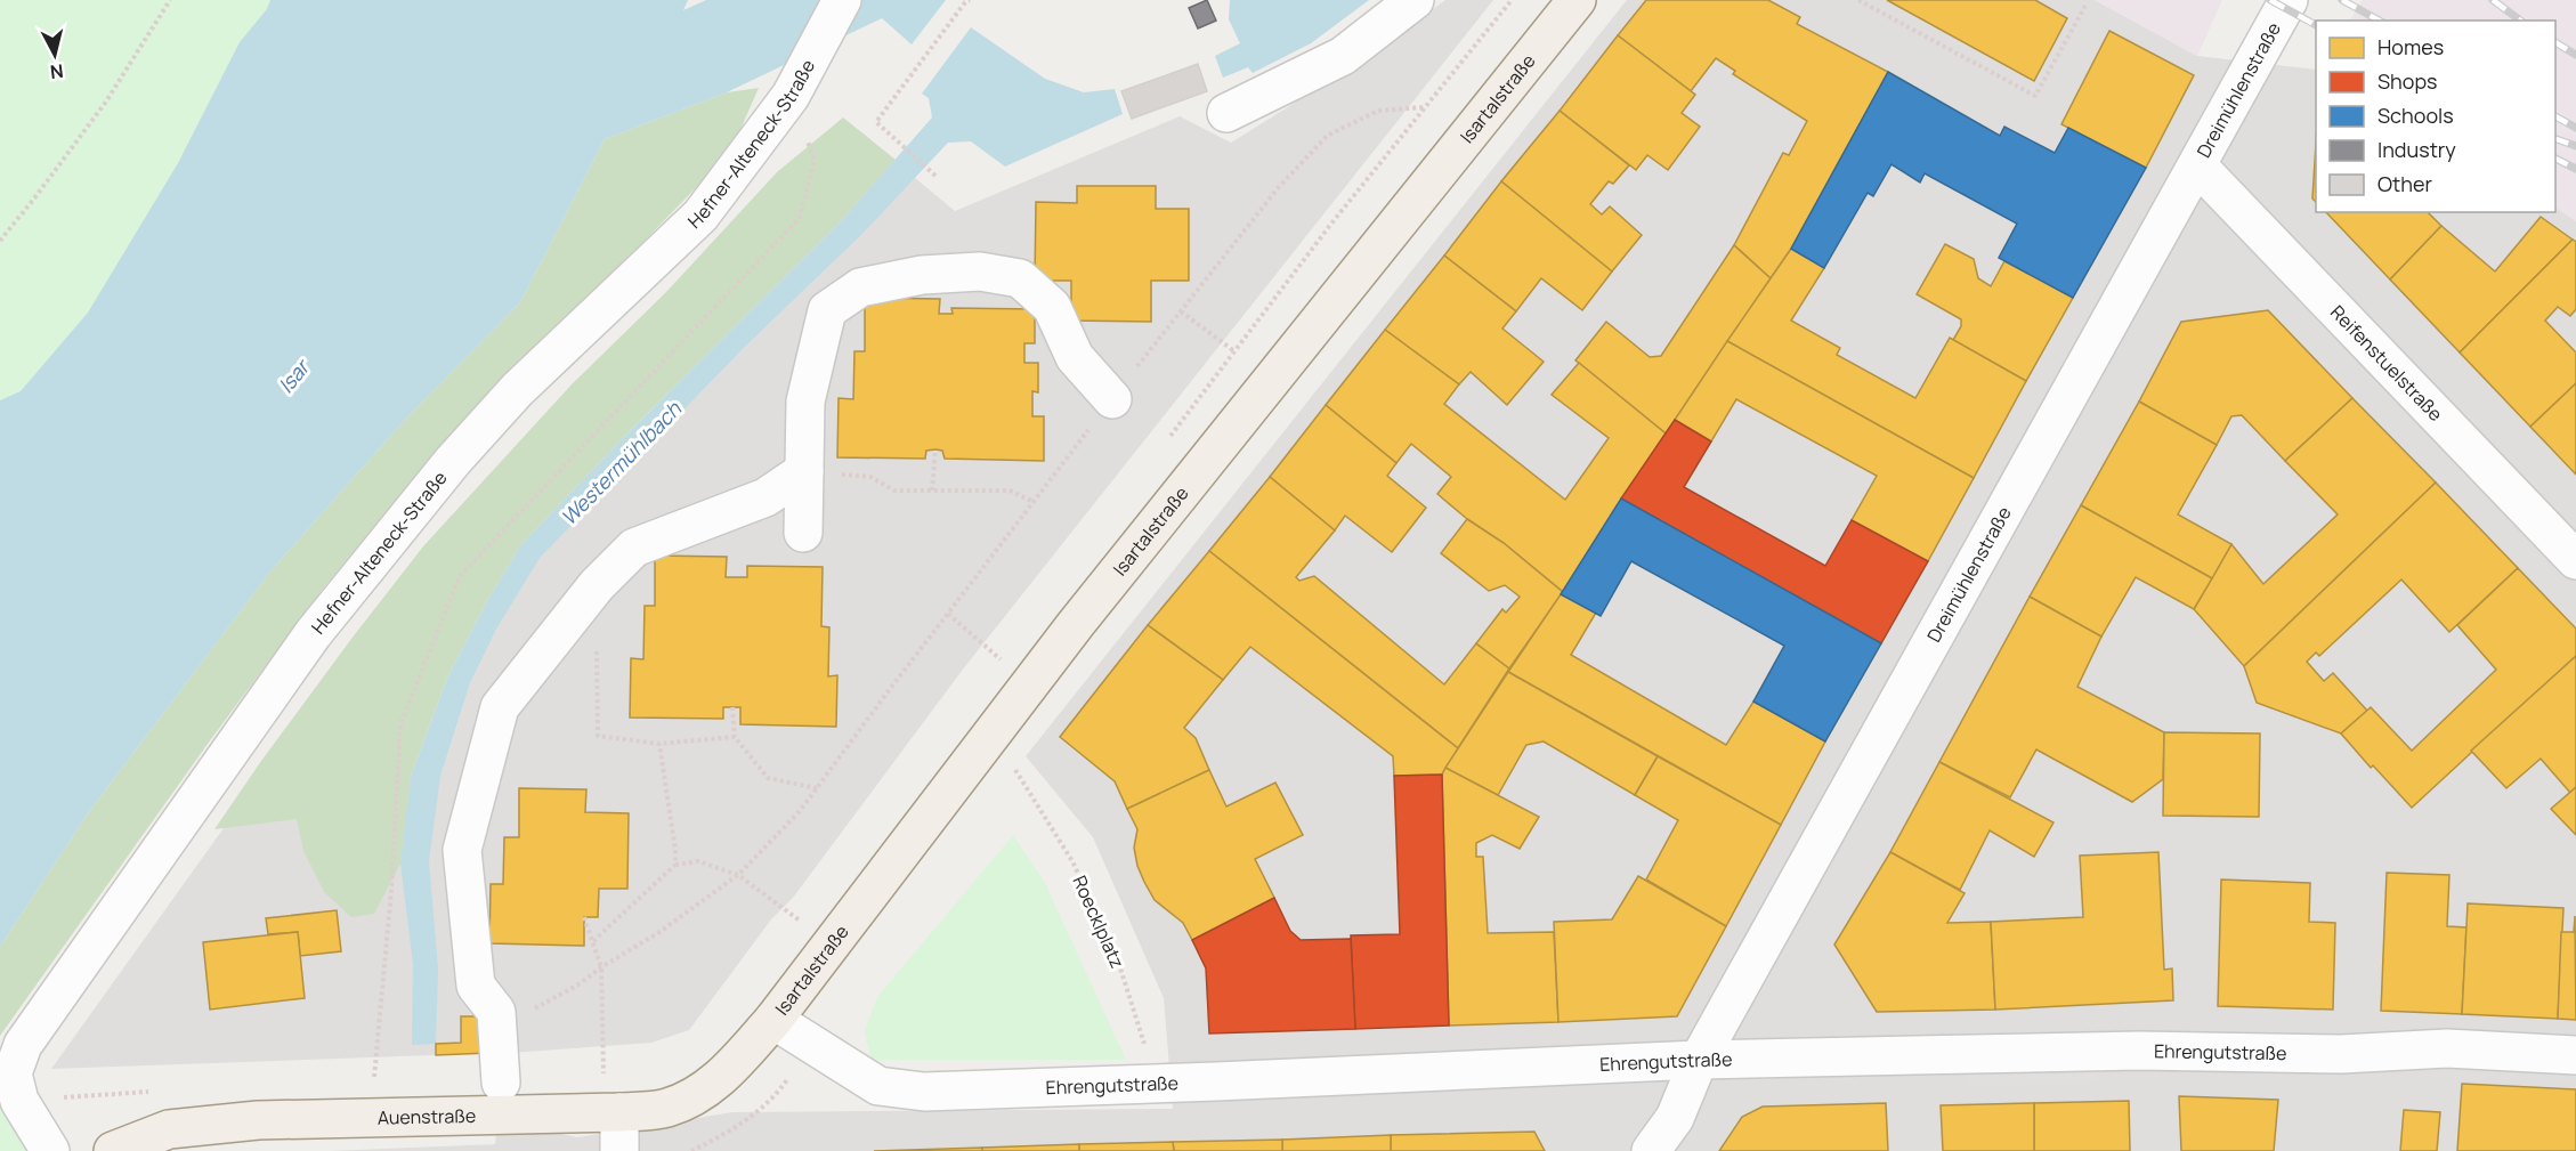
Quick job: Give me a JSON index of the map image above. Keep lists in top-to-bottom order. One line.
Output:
{"streets":{"main road":["Isartalstraße","Auenstraße"],"street":["Dreimühlenstraße","Hefner-Alteneck-Straße","Reifenstuelstraße","Ehrengutstraße"],"path":["Roecklplatz"]},"crossings":[["Dreimühlenstraße","Reifenstuelstraße"],["Dreimühlenstraße","Ehrengutstraße"],["Isartalstraße","Ehrengutstraße"],["Isartalstraße","Auenstraße"],["Roecklplatz","Ehrengutstraße"]],"water":["Isar","Westermühlbach"],"legend":["Homes","Shops","Schools","Industry","Other"],"north":"bottom"}
